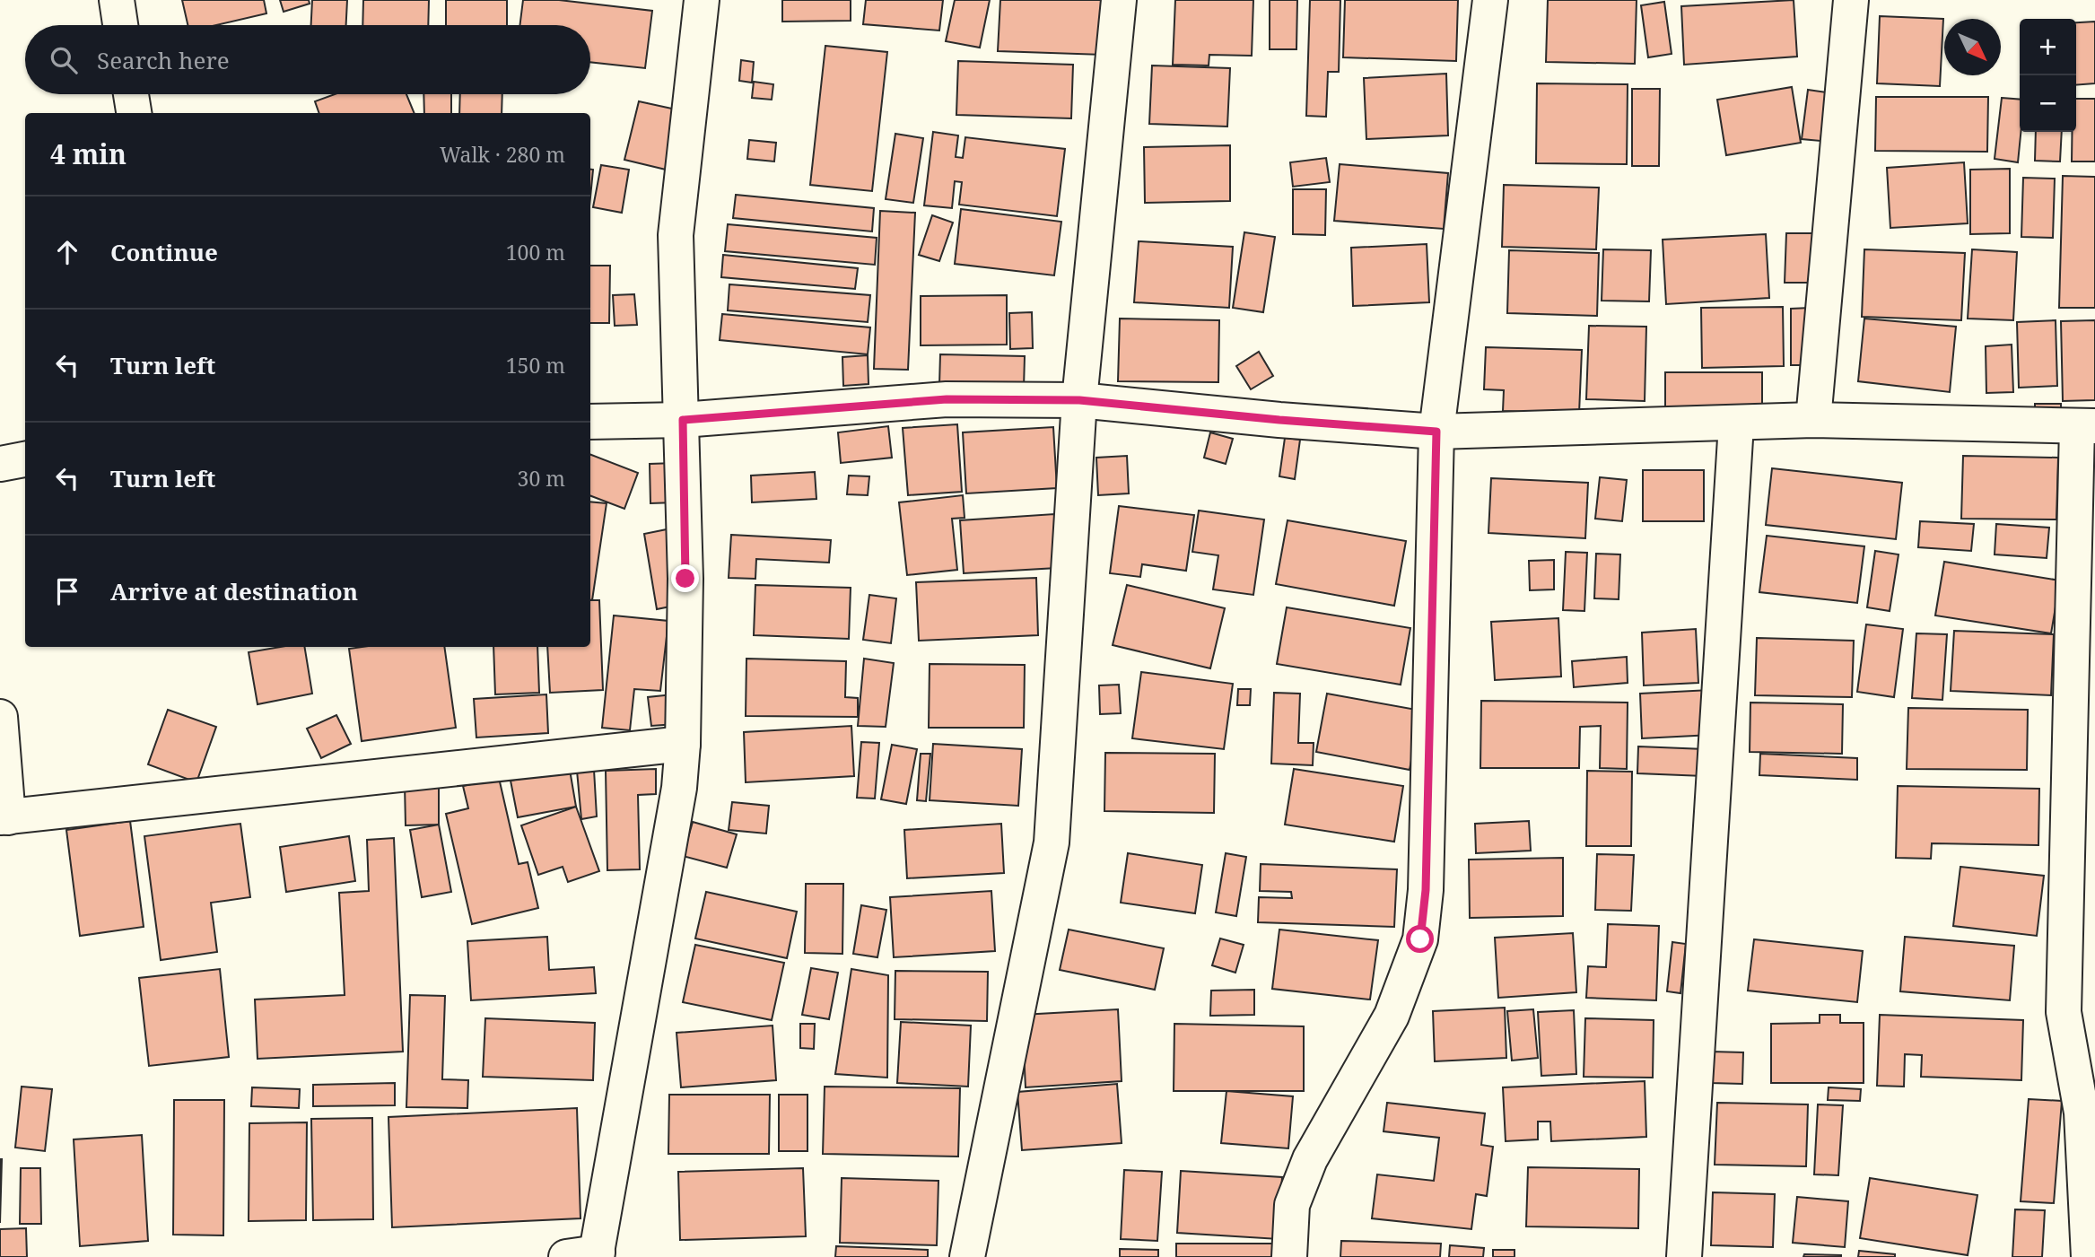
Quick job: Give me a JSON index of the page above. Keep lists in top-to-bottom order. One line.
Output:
{"north":"bottom right","page":{"map_buttons":["+","−"],"search":"Search here","heading":["4 min","Walk · 280 m"],"list":[["Continue","100 m"],["Turn left","150 m"],["Turn left","30 m"],"Arrive at destination"]}}
